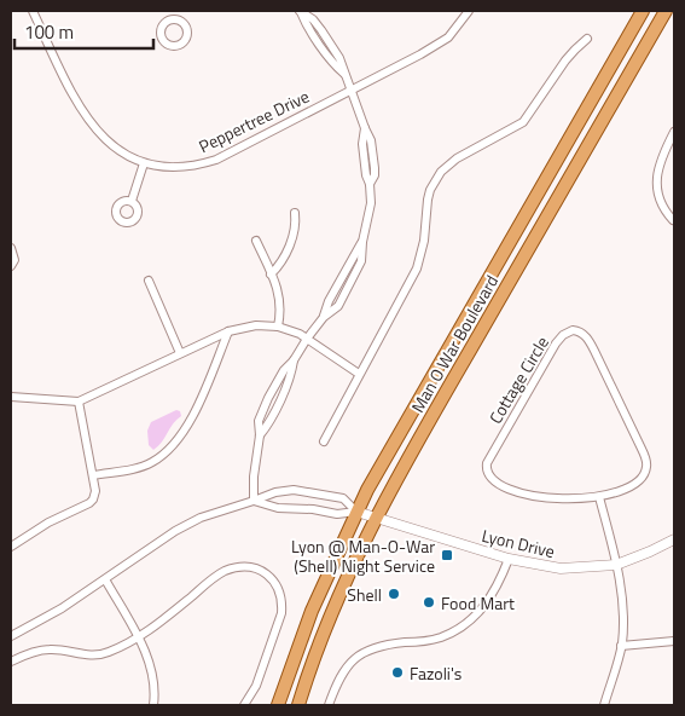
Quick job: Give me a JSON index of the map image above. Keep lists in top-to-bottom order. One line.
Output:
{"streets":{"main road":["Man O War Boulevard"],"street":["Peppertree Drive","Cottage Circle","Lyon Drive"]},"crossings":[["Man O War Boulevard","Lyon Drive"]],"places":{"transit":["Lyon @ Man-O-War (Shell) Night Service"],"other":["Shell","Food Mart","Fazoli's"]},"scale_bar":"100 m"}
